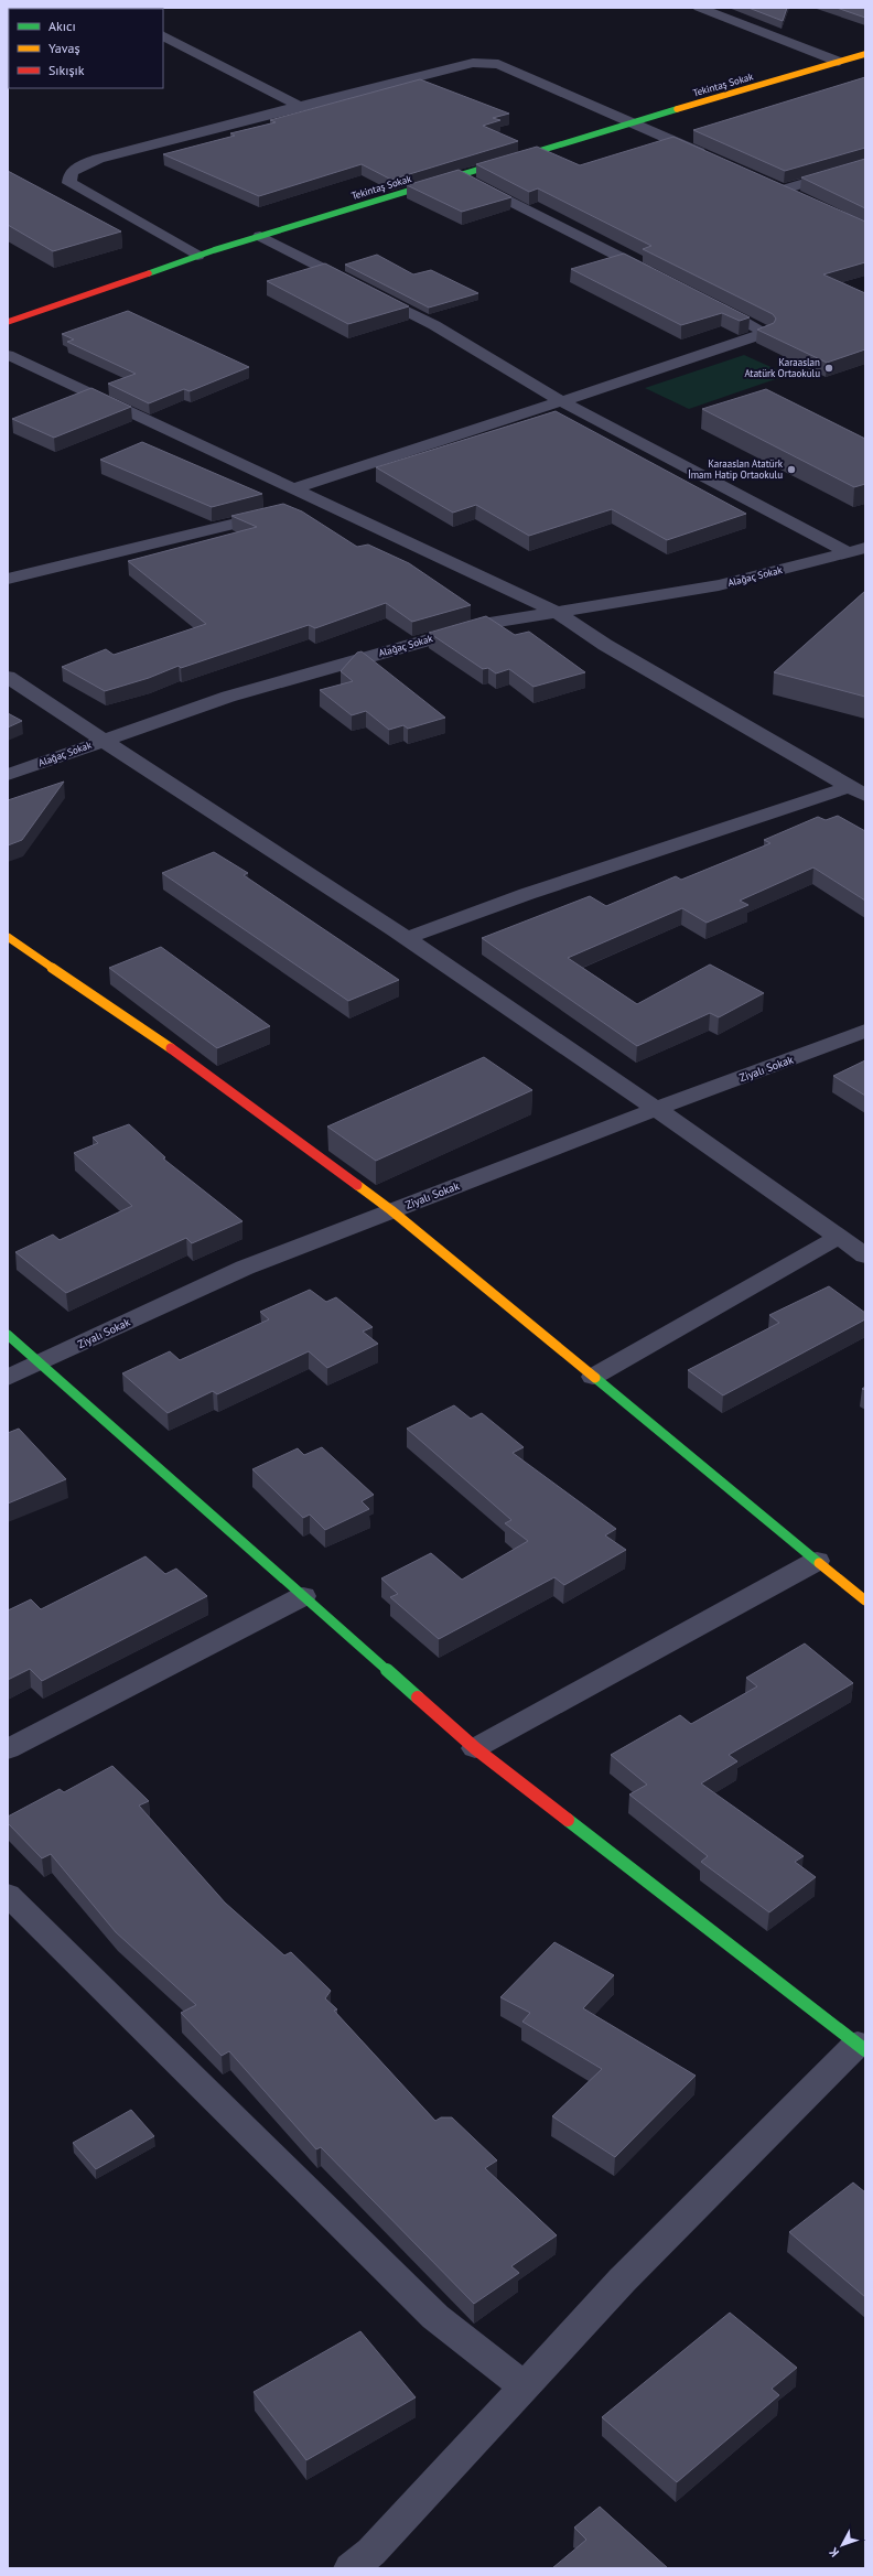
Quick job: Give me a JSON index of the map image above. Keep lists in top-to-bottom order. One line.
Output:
{"streets":{"street":["Tekintaş Sokak","Alağaç Sokak","Ziyalı Sokak"]},"places":["Karaaslan Atatürk Ortaokulu","Karaaslan Atatürk İmam Hatip Ortaokulu"],"legend":["Akıcı","Yavaş","Sıkışık"],"north":"bottom left"}
